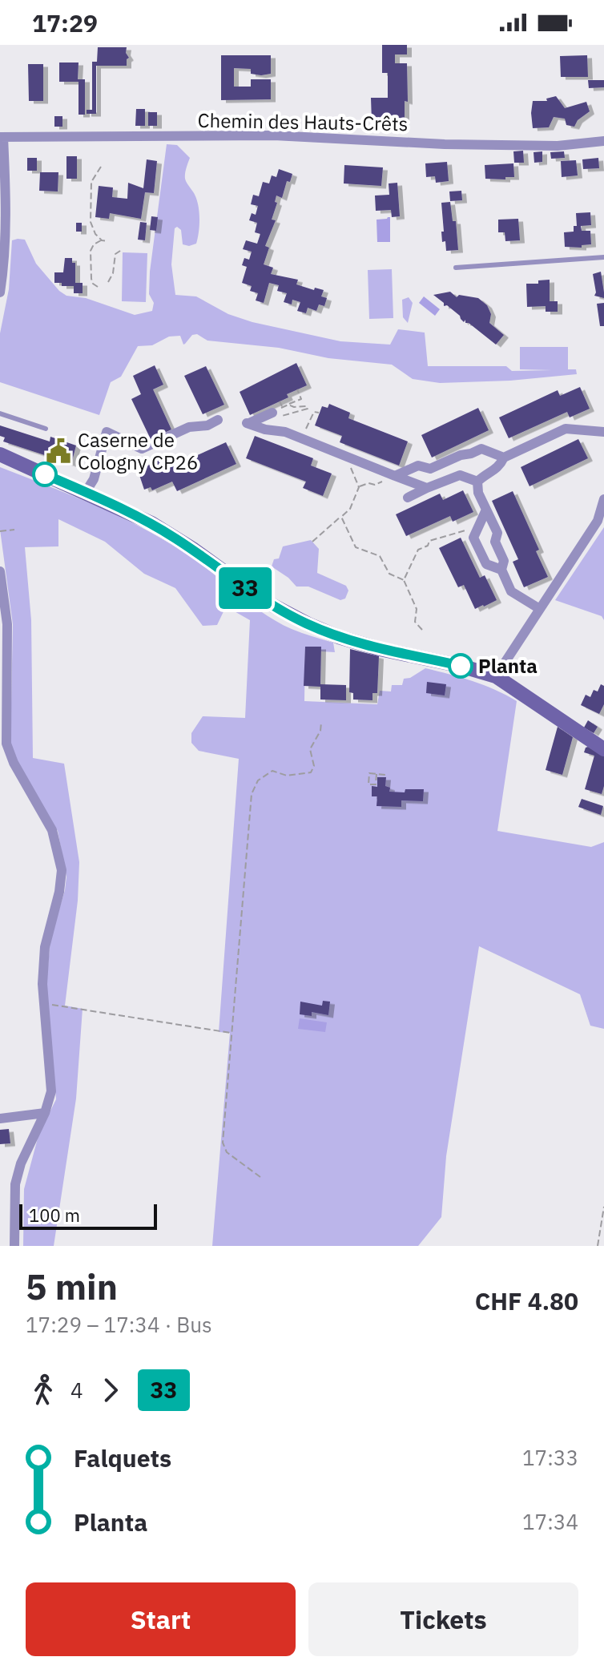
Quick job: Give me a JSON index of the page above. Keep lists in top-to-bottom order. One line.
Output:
{"streets":{"street":["Chemin des Hauts-Crêts"]},"places":{"public building":["Caserne de Cologny CP26"],"other":["Planta"]},"lines":["bus line 33"],"scale_bar":"100 m","page":{"status":"17:29","on_map":"33","scale":"100 m","heading":["5 min","17:29 – 17:34 · Bus","CHF 4.80"],"legs":["4","33"],"list":[{"name":"Falquets","value":"17:33"},{"name":"Planta","value":"17:34"}],"buttons":["Start","Tickets"]}}
